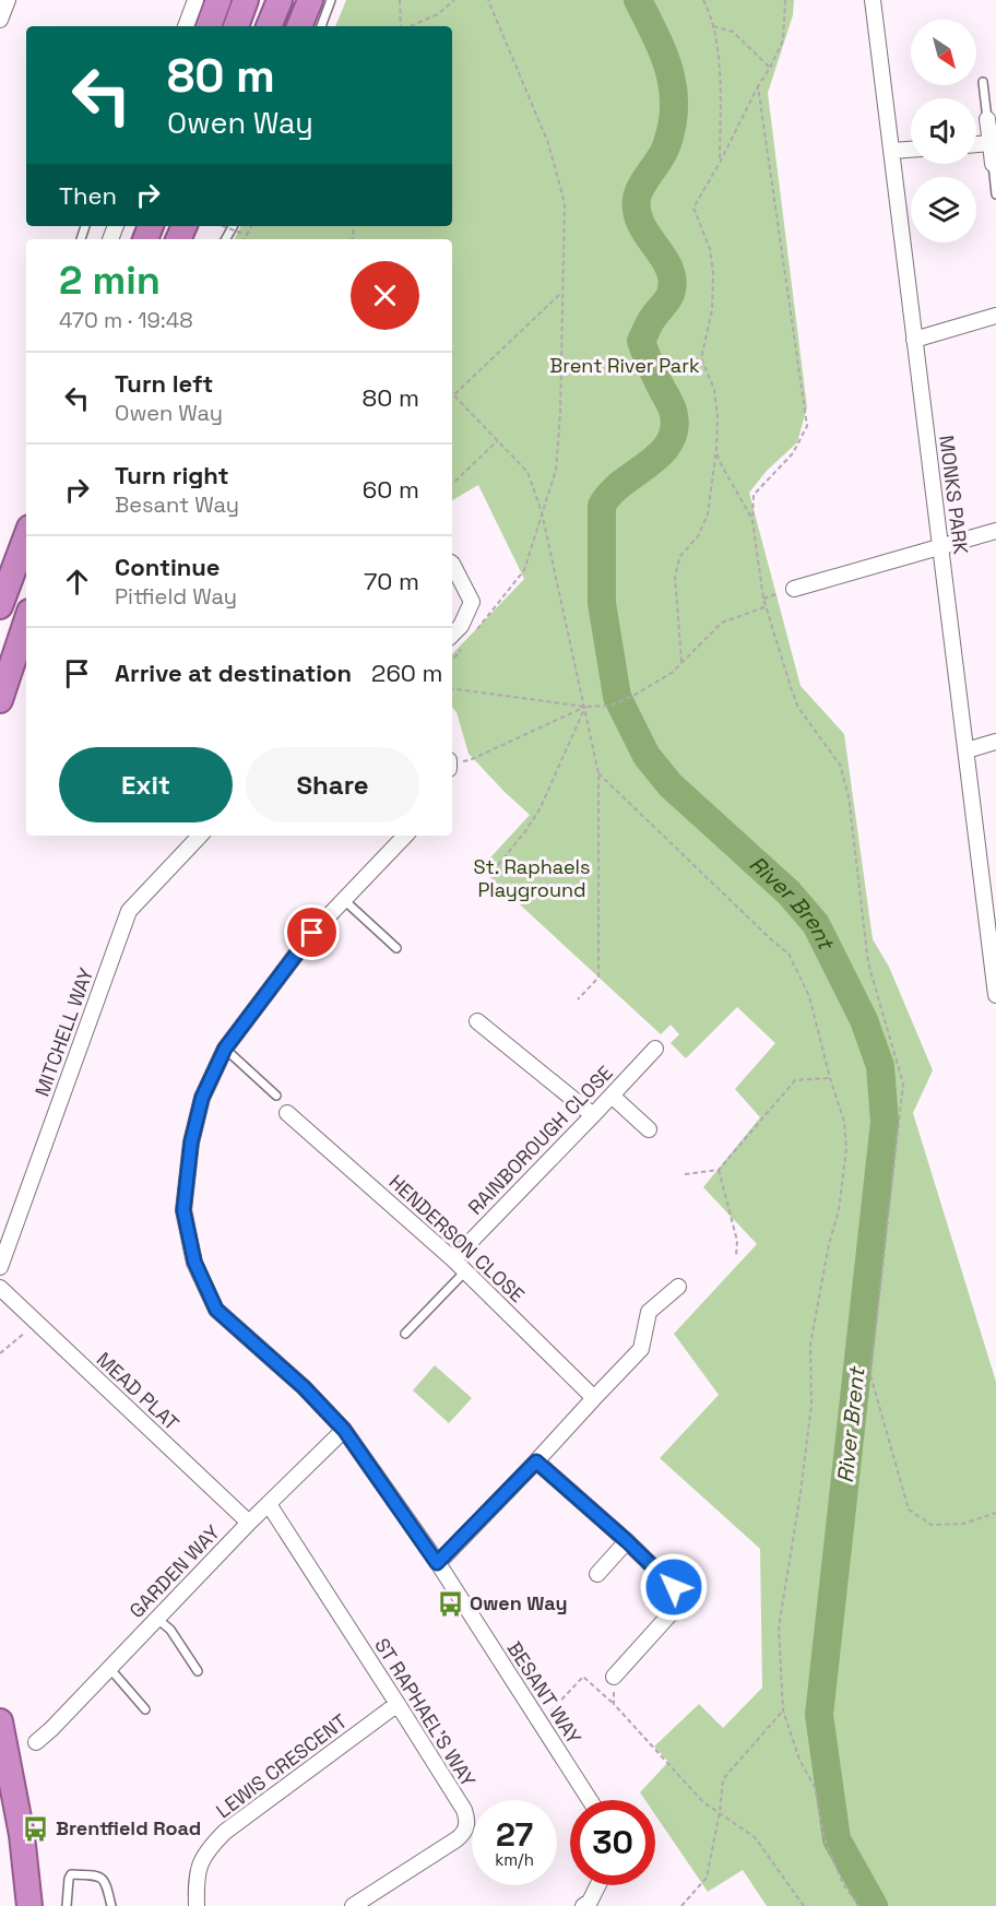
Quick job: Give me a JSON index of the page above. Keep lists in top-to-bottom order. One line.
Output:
{"streets":{"street":["MONKS PARK","MITCHELL WAY","RAINBOROUGH CLOSE","HENDERSON CLOSE","MEAD PLAT","GARDEN WAY","BESANT WAY","ST RAPHAEL'S WAY","LEWIS CRESCENT"]},"crossings":[["RAINBOROUGH CLOSE","HENDERSON CLOSE"],["MEAD PLAT","GARDEN WAY"],["GARDEN WAY","BESANT WAY"],["GARDEN WAY","ST RAPHAEL'S WAY"],["ST RAPHAEL'S WAY","LEWIS CRESCENT"]],"water":["River Brent"],"parks":["Brent River Park","St. Raphaels Playground"],"places":{"bus stop":["Owen Way","Brentfield Road"]},"north":"bottom right","page":{"turn":["80 m","Owen Way"],"then":"Then","heading":["2 min","470 m · 19:48"],"list":[{"name":"Turn left","note":"Owen Way","value":"80 m"},{"name":"Turn right","note":"Besant Way","value":"60 m"},{"name":"Continue","note":"Pitfield Way","value":"70 m"},{"name":"Arrive at destination","value":"260 m"}],"buttons":["Exit","Share"],"speed":"27 km/h","limit":"30"}}
